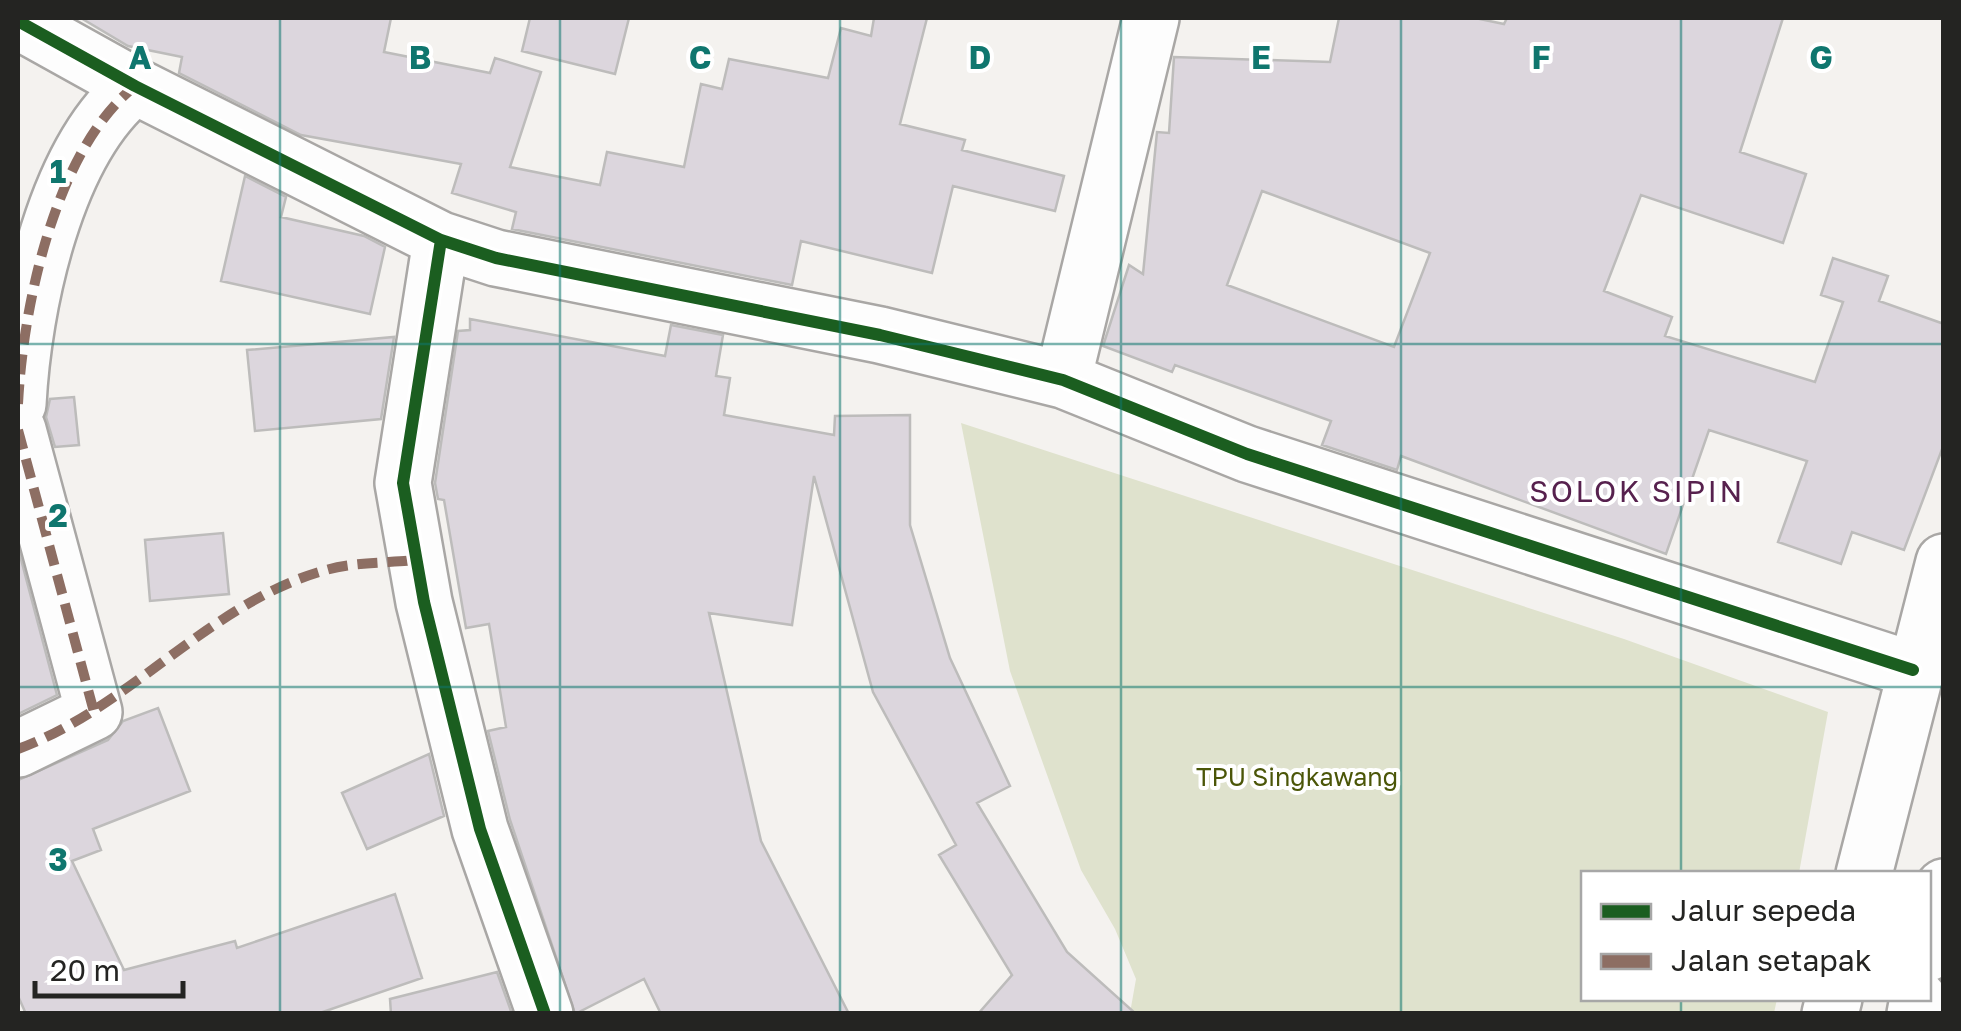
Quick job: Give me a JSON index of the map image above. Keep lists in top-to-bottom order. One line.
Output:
{"districts":["SOLOK SIPIN"],"parks":["TPU Singkawang"],"legend":["Jalur sepeda","Jalan setapak"],"scale_bar":"20 m","grid":{"columns":["A","B","C","D","E","F","G"],"rows":["1","2","3"]}}
